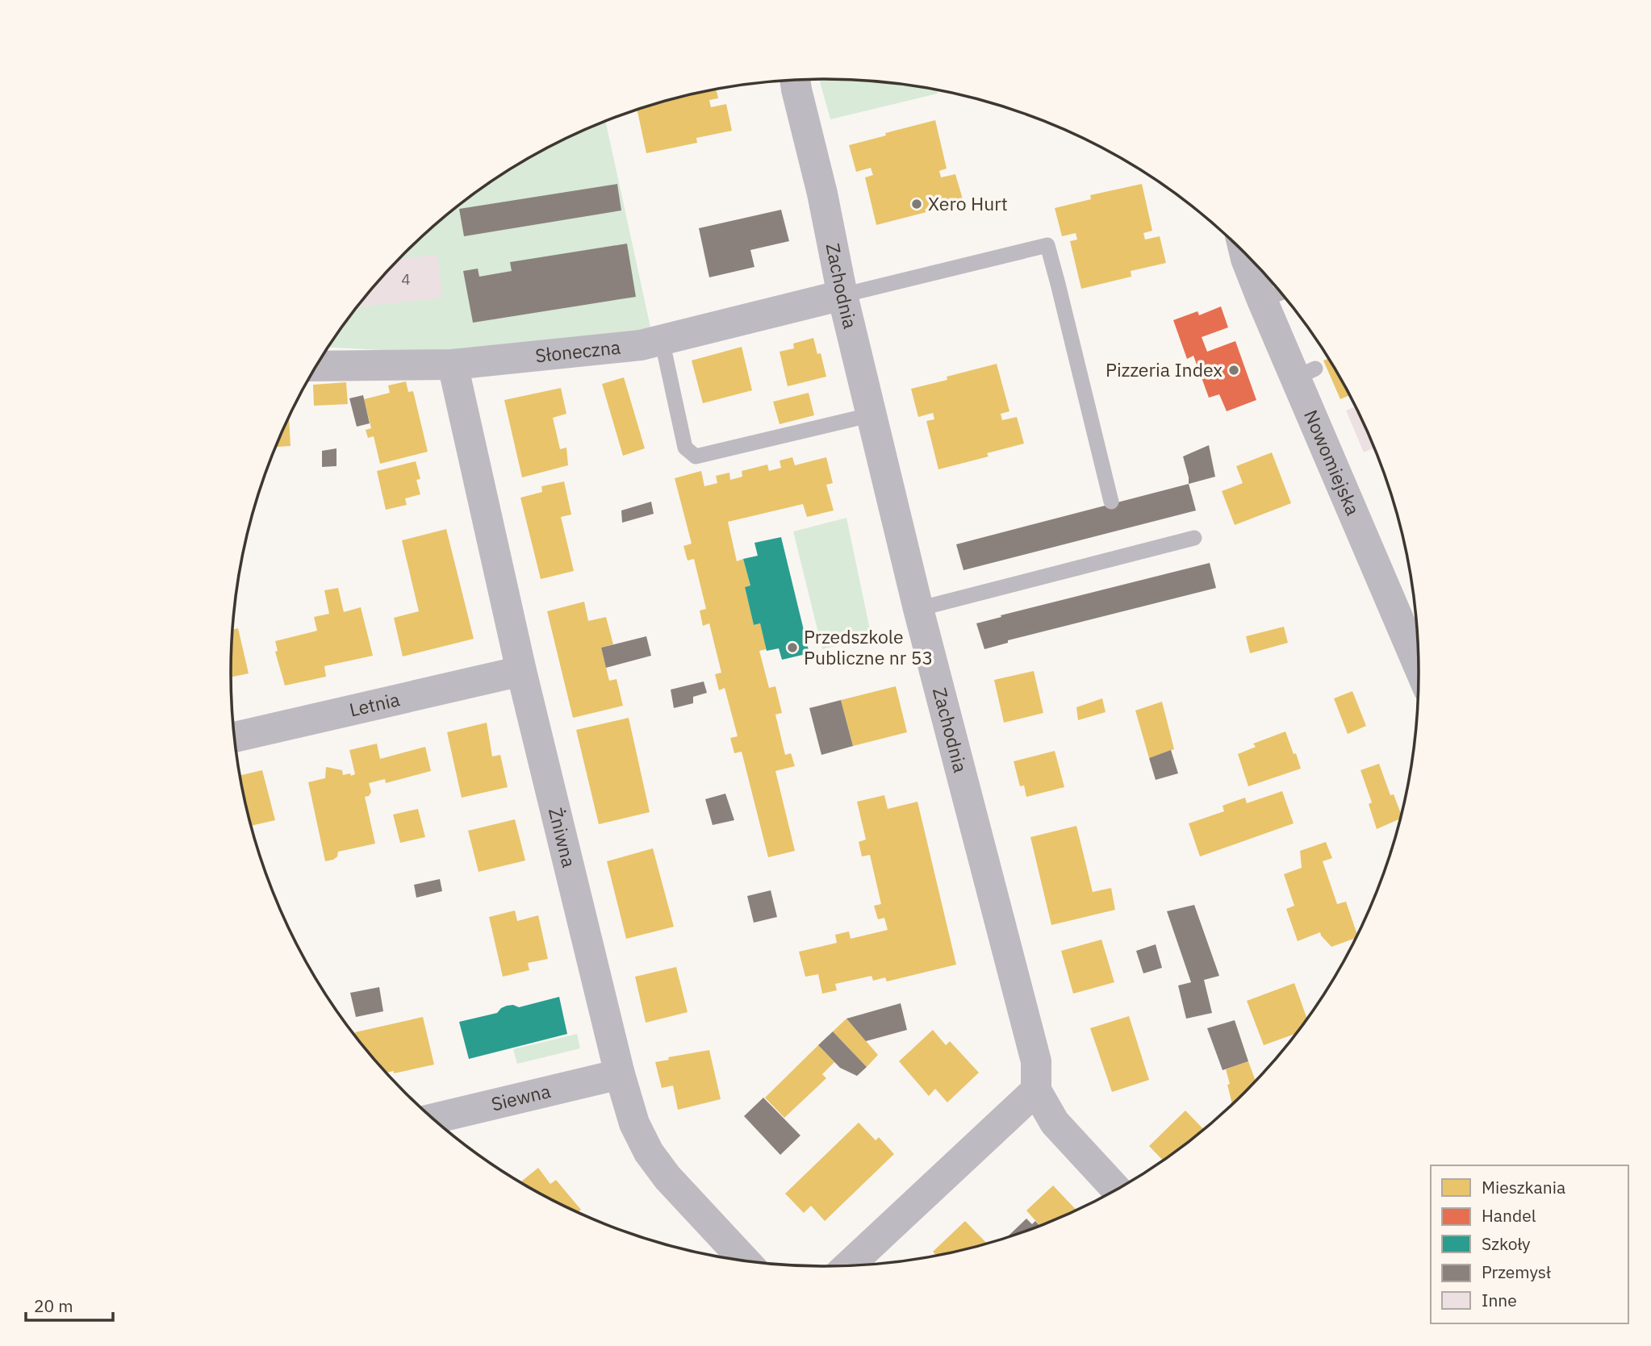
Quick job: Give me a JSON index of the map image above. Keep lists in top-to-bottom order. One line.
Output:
{"streets":{"street":["Zachodnia","Słoneczna","Nowomiejska","Letnia","Żniwna","Siewna"]},"crossings":[["Zachodnia","Słoneczna"],["Słoneczna","Żniwna"],["Letnia","Żniwna"],["Żniwna","Siewna"]],"places":["Xero Hurt","Pizzeria Index","Przedszkole Publiczne nr 53"],"house_numbers":["4"],"legend":["Mieszkania","Handel","Szkoły","Przemysł","Inne"],"scale_bar":"20 m"}
